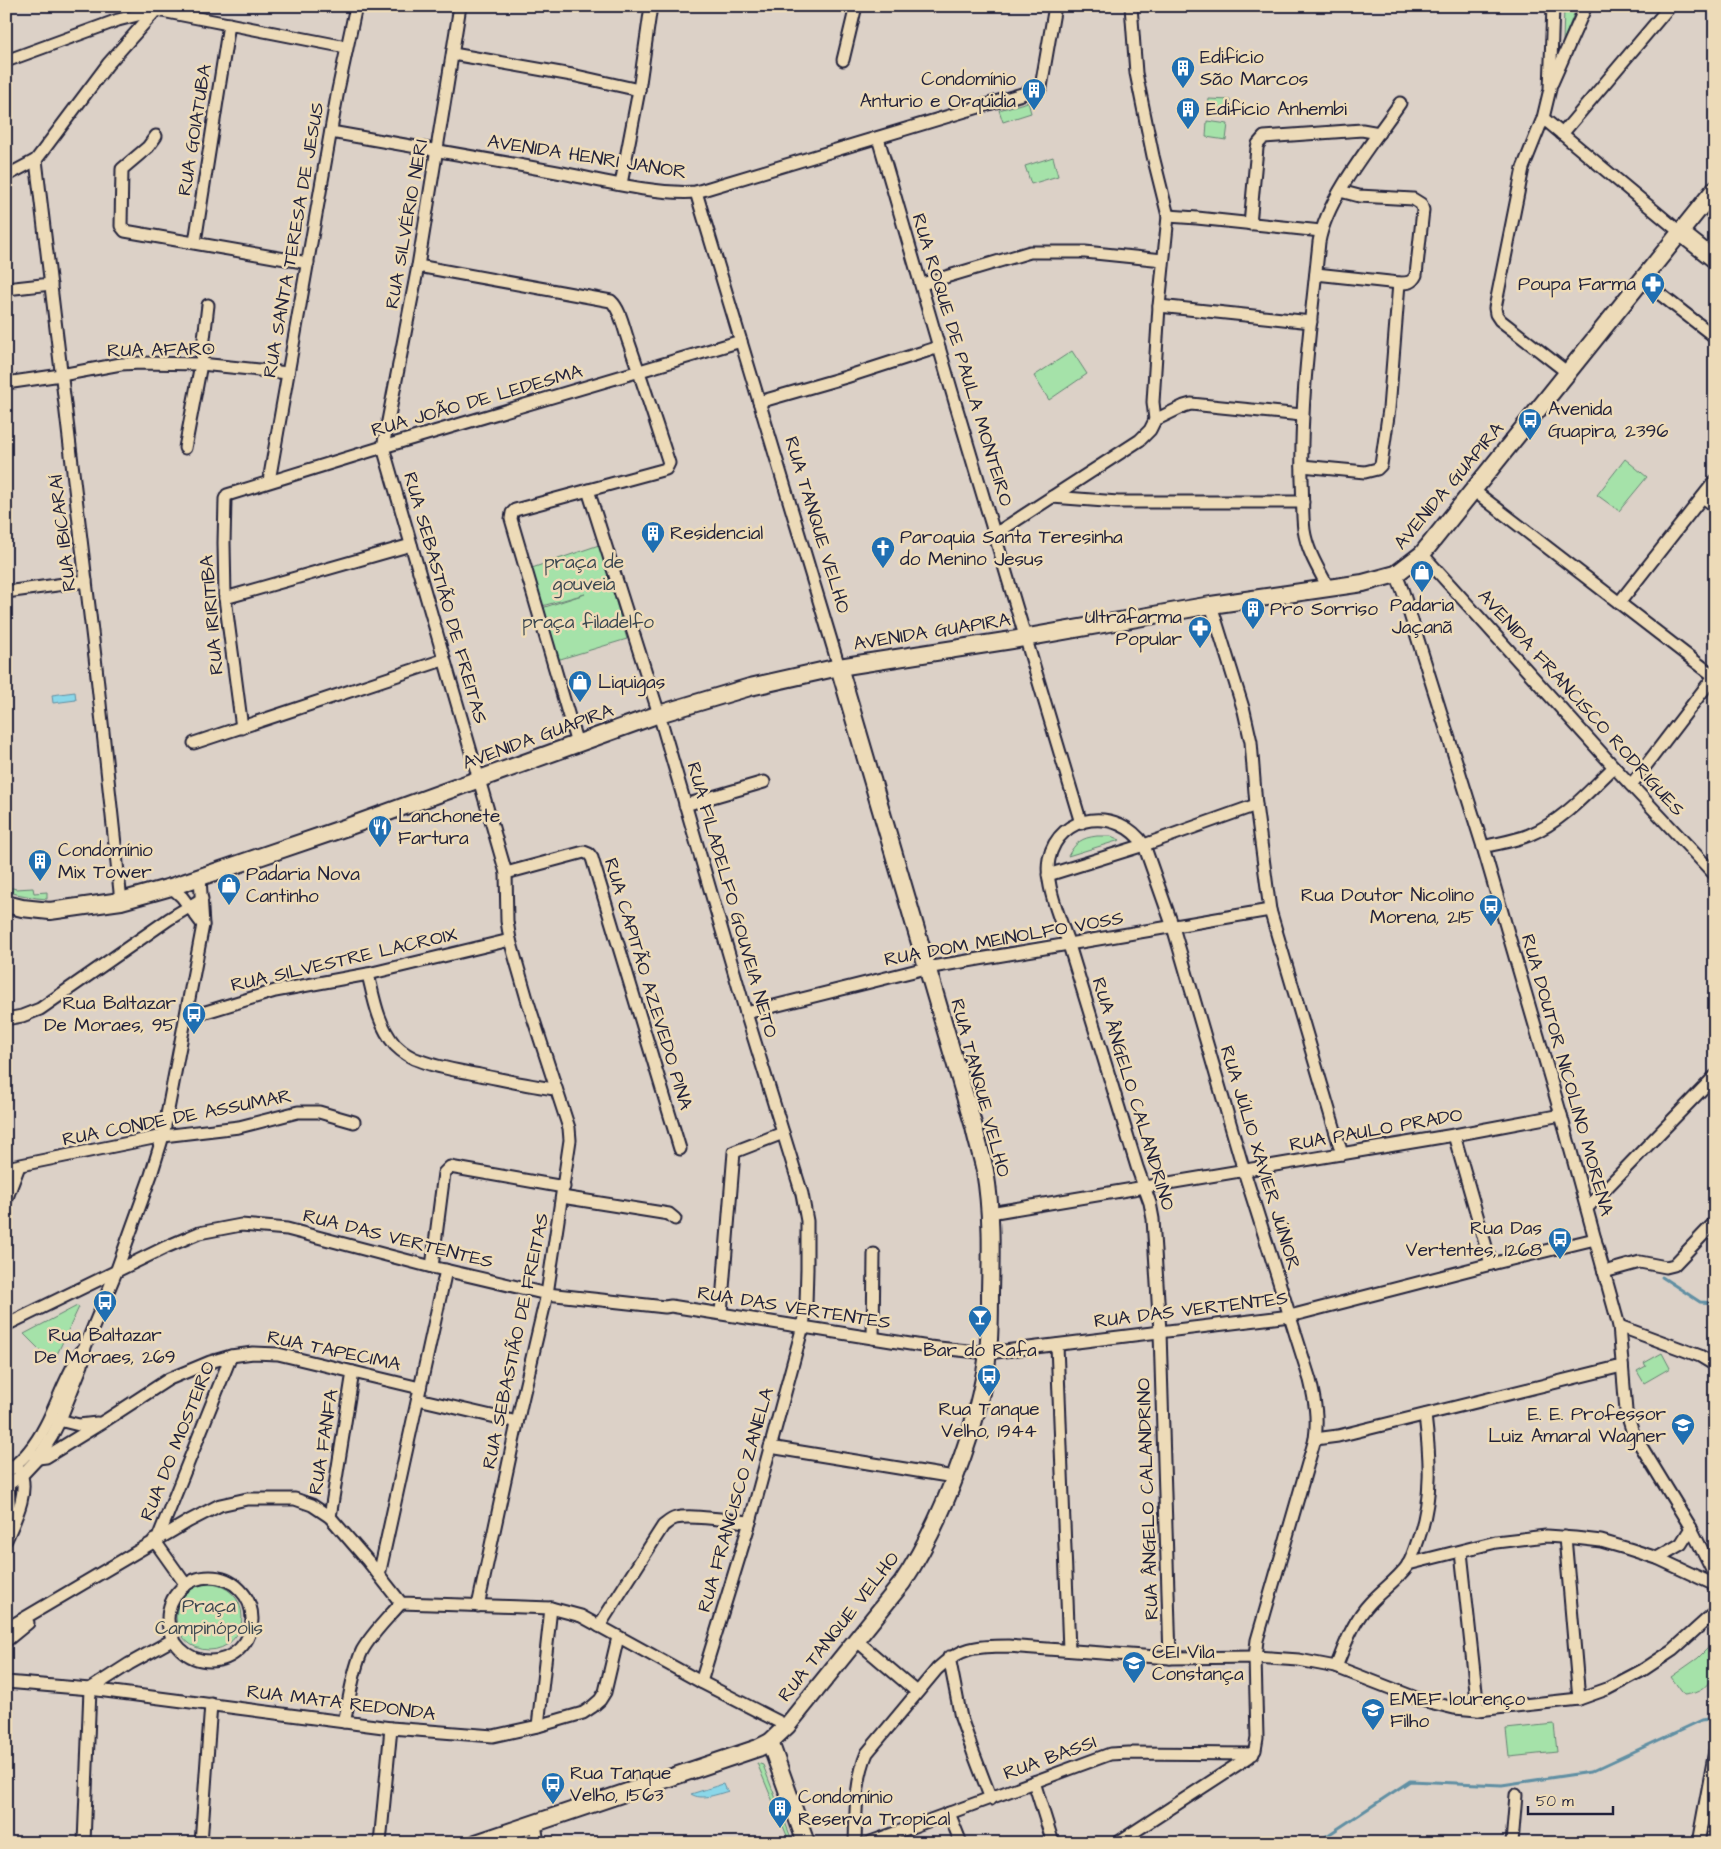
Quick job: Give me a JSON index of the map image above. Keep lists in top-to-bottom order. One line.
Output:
{"streets":{"main road":["AVENIDA GUAPIRA","RUA TANQUE VELHO"],"street":["RUA GOIATUBA","AVENIDA HENRI JANOR","RUA SILVÉRIO NERI","RUA SANTA TERESA DE JESUS","RUA AFARO","RUA ROQUE DE PAULA MONTEIRO","RUA JOÃO DE LEDESMA","RUA IBICARAÍ","RUA SEBASTIÃO DE FREITAS","RUA IRIRITIBA","AVENIDA FRANCISCO RODRIGUES","RUA FILADELFO GOUVEIA NETO","RUA DOM MEINOLFO VOSS","RUA SILVESTRE LACROIX","RUA CAPITÃO AZEVEDO PINA","RUA DOUTOR NICOLINO MORENA","RUA ÂNGELO CALANDRINO","RUA CONDE DE ASSUMAR","RUA PAULO PRADO","RUA JÚLIO XAVIER JÚNIOR","RUA DAS VERTENTES","RUA TAPECIMA","RUA DO MOSTEIRO","RUA FANFA","RUA FRANCISCO ZANELA","RUA MATA REDONDA","RUA BASSI"]},"crossings":[["AVENIDA HENRI JANOR","RUA SILVÉRIO NERI"],["AVENIDA HENRI JANOR","RUA SANTA TERESA DE JESUS"],["AVENIDA HENRI JANOR","RUA ROQUE DE PAULA MONTEIRO"],["AVENIDA HENRI JANOR","RUA TANQUE VELHO"],["RUA SILVÉRIO NERI","RUA JOÃO DE LEDESMA"],["RUA SILVÉRIO NERI","RUA SEBASTIÃO DE FREITAS"],["RUA SANTA TERESA DE JESUS","RUA AFARO"],["RUA SANTA TERESA DE JESUS","RUA JOÃO DE LEDESMA"],["RUA AFARO","RUA IBICARAÍ"],["RUA ROQUE DE PAULA MONTEIRO","AVENIDA GUAPIRA"],["RUA JOÃO DE LEDESMA","RUA TANQUE VELHO"],["RUA JOÃO DE LEDESMA","RUA SEBASTIÃO DE FREITAS"],["RUA JOÃO DE LEDESMA","RUA IRIRITIBA"],["AVENIDA GUAPIRA","RUA TANQUE VELHO"],["AVENIDA GUAPIRA","RUA IBICARAÍ"],["AVENIDA GUAPIRA","RUA SEBASTIÃO DE FREITAS"],["AVENIDA GUAPIRA","AVENIDA FRANCISCO RODRIGUES"],["AVENIDA GUAPIRA","RUA FILADELFO GOUVEIA NETO"],["AVENIDA GUAPIRA","RUA DOUTOR NICOLINO MORENA"],["RUA TANQUE VELHO","RUA DOM MEINOLFO VOSS"],["RUA TANQUE VELHO","RUA PAULO PRADO"],["RUA TANQUE VELHO","RUA DAS VERTENTES"],["RUA SEBASTIÃO DE FREITAS","RUA SILVESTRE LACROIX"],["RUA SEBASTIÃO DE FREITAS","RUA CAPITÃO AZEVEDO PINA"],["RUA SEBASTIÃO DE FREITAS","RUA DAS VERTENTES"],["RUA SEBASTIÃO DE FREITAS","RUA TAPECIMA"],["RUA FILADELFO GOUVEIA NETO","RUA DOM MEINOLFO VOSS"],["RUA FILADELFO GOUVEIA NETO","RUA DAS VERTENTES"],["RUA FILADELFO GOUVEIA NETO","RUA FRANCISCO ZANELA"],["RUA DOM MEINOLFO VOSS","RUA ÂNGELO CALANDRINO"],["RUA DOM MEINOLFO VOSS","RUA JÚLIO XAVIER JÚNIOR"],["RUA DOUTOR NICOLINO MORENA","RUA PAULO PRADO"],["RUA DOUTOR NICOLINO MORENA","RUA DAS VERTENTES"],["RUA ÂNGELO CALANDRINO","RUA PAULO PRADO"],["RUA ÂNGELO CALANDRINO","RUA DAS VERTENTES"],["RUA PAULO PRADO","RUA JÚLIO XAVIER JÚNIOR"],["RUA JÚLIO XAVIER JÚNIOR","RUA DAS VERTENTES"],["RUA JÚLIO XAVIER JÚNIOR","RUA BASSI"],["RUA DAS VERTENTES","RUA FRANCISCO ZANELA"],["RUA TAPECIMA","RUA DO MOSTEIRO"],["RUA TAPECIMA","RUA FANFA"]],"parks":["praça de gouveia","praça filadelfo","Praça Campinópolis"],"places":{"building":["Edifício São Marcos","Condomínio Anturio e Orquidia","Edifício Anhembi","Residencial","Pro Sorriso","Condomínio Mix Tower","Condomínio Reserva Tropical"],"pharmacy":["Poupa Farma","Ultrafarma Popular"],"bus stop":["Avenida Guapira, 2396","Rua Doutor Nicolino Morena, 215","Rua Baltazar De Moraes, 95","Rua Das Vertentes, 1268","Rua Baltazar De Moraes, 269","Rua Tanque Velho, 1944","Rua Tanque Velho, 1563"],"church":["Paroquia Santa Teresinha do Menino Jesus"],"shop":["Padaria Jaçanã","Liquigas","Padaria Nova Cantinho"],"restaurant":["Lanchonete Fartura"],"bar":["Bar do Rafa"],"school or university":["E. E. Professor Luiz Amaral Wagner","CEI Vila Constança","EMEF lourenço Filho"]},"scale_bar":"50 m"}
